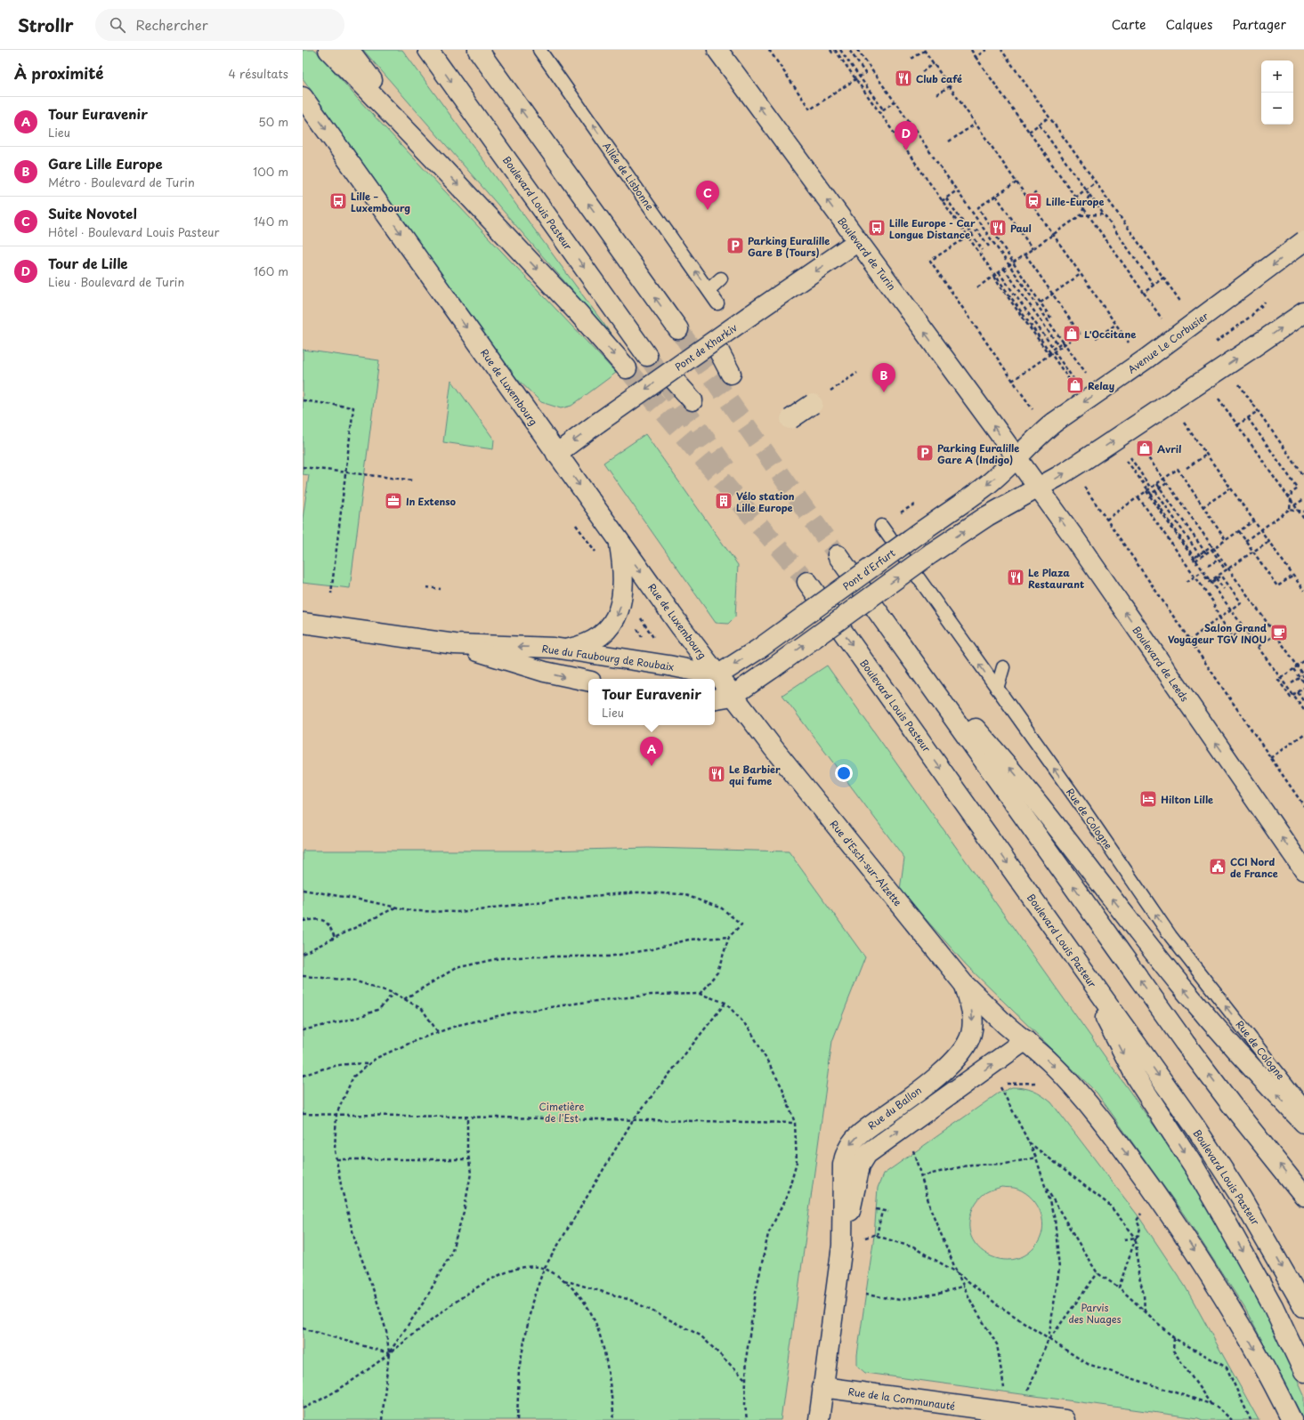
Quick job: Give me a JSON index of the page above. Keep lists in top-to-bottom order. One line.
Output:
{"streets":{"main road":["Boulevard Louis Pasteur","Boulevard de Turin","Avenue Le Corbusier","Pont de Kharkiv","Rue de Luxembourg","Pont d'Erfurt","Rue du Faubourg de Roubaix","Boulevard de Leeds","Rue d'Esch-sur-Alzette","Rue du Ballon","Rue de la Communauté"],"lane":["Allée de Lisbonne","Rue de Cologne"]},"crossings":[["Boulevard de Turin","Avenue Le Corbusier"],["Boulevard de Turin","Pont de Kharkiv"],["Boulevard de Turin","Pont d'Erfurt"],["Boulevard de Turin","Boulevard de Leeds"],["Avenue Le Corbusier","Pont d'Erfurt"],["Avenue Le Corbusier","Boulevard de Leeds"],["Pont de Kharkiv","Rue de Luxembourg"],["Rue de Luxembourg","Pont d'Erfurt"],["Rue de Luxembourg","Rue du Faubourg de Roubaix"],["Rue de Luxembourg","Rue d'Esch-sur-Alzette"],["Pont d'Erfurt","Rue du Faubourg de Roubaix"],["Pont d'Erfurt","Boulevard de Leeds"],["Pont d'Erfurt","Rue d'Esch-sur-Alzette"],["Rue du Faubourg de Roubaix","Rue d'Esch-sur-Alzette"],["Rue d'Esch-sur-Alzette","Rue du Ballon"],["Rue du Ballon","Rue de la Communauté"]],"one_way":["Allée de Lisbonne","Boulevard de Turin","Pont de Kharkiv","Rue de Cologne"],"parks":["Cimetière de l'Est","Parvis des Nuages"],"places":{"restaurant":["Club café","Paul","Le Plaza Restaurant","Le Barbier qui fume"],"bus stop":["Lille – Luxembourg","Lille Europe - Car Longue Distance"],"station":["Lille-Europe"],"parking":["Parking Euralille Gare B (Tours)","Parking Euralille Gare A (Indigo)"],"shop":["L'Occitane","Relay","Avril"],"office":["In Extenso"],"building":["Vélo station Lille Europe"],"cafe":["Salon Grand Voyageur TGV INOU"],"hotel":["Hilton Lille"],"public building":["CCI Nord de France"]},"page":{"header":"Strollr","search":"Rechercher","nav":["Carte","Calques","Partager"],"heading":["À proximité","4 résultats"],"map_buttons":["+","−"],"list":[{"mark":"A","name":"Tour Euravenir","note":"Lieu","value":"50 m"},{"mark":"B","name":"Gare Lille Europe","note":"Métro · Boulevard de Turin","value":"100 m"},{"mark":"C","name":"Suite Novotel","note":"Hôtel · Boulevard Louis Pasteur","value":"140 m"},{"mark":"D","name":"Tour de Lille","note":"Lieu · Boulevard de Turin","value":"160 m"}],"pins":["D","C","B","A"],"popup":["Tour Euravenir","Lieu"]}}
